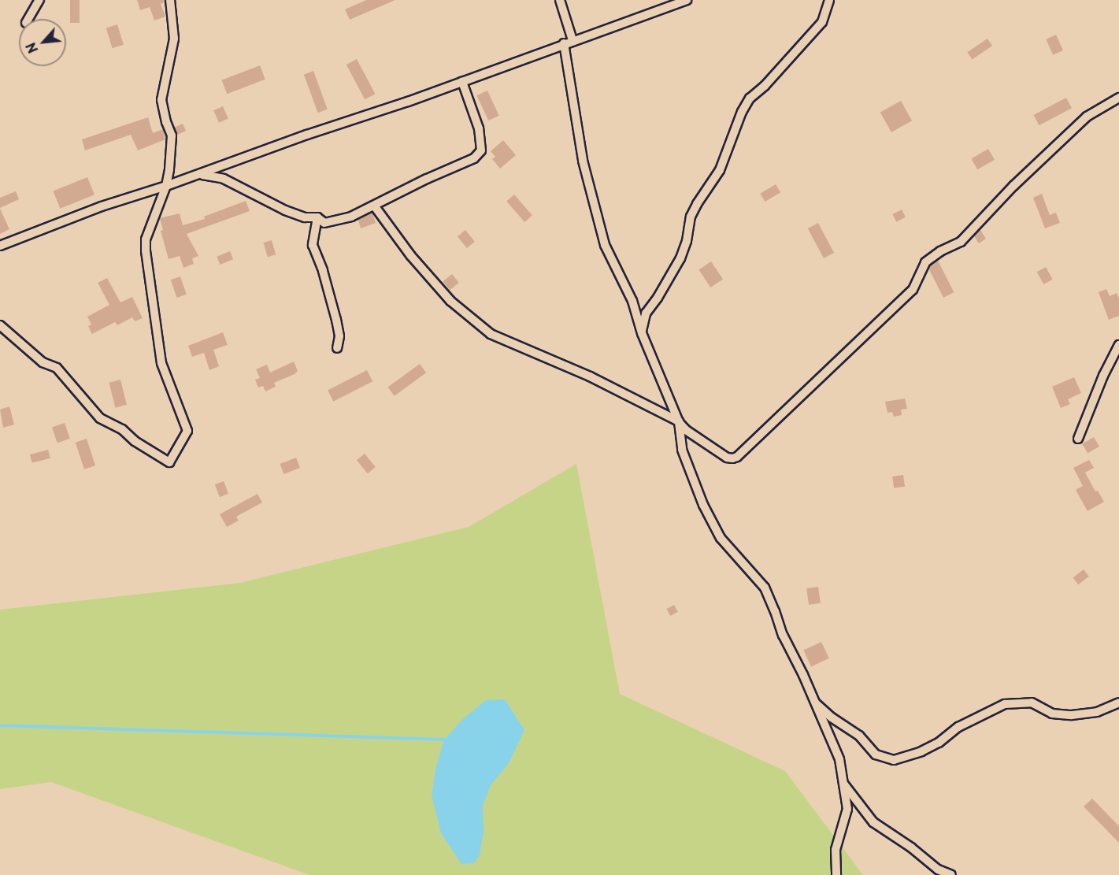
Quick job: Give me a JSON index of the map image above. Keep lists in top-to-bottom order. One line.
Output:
{"north":"bottom left"}
